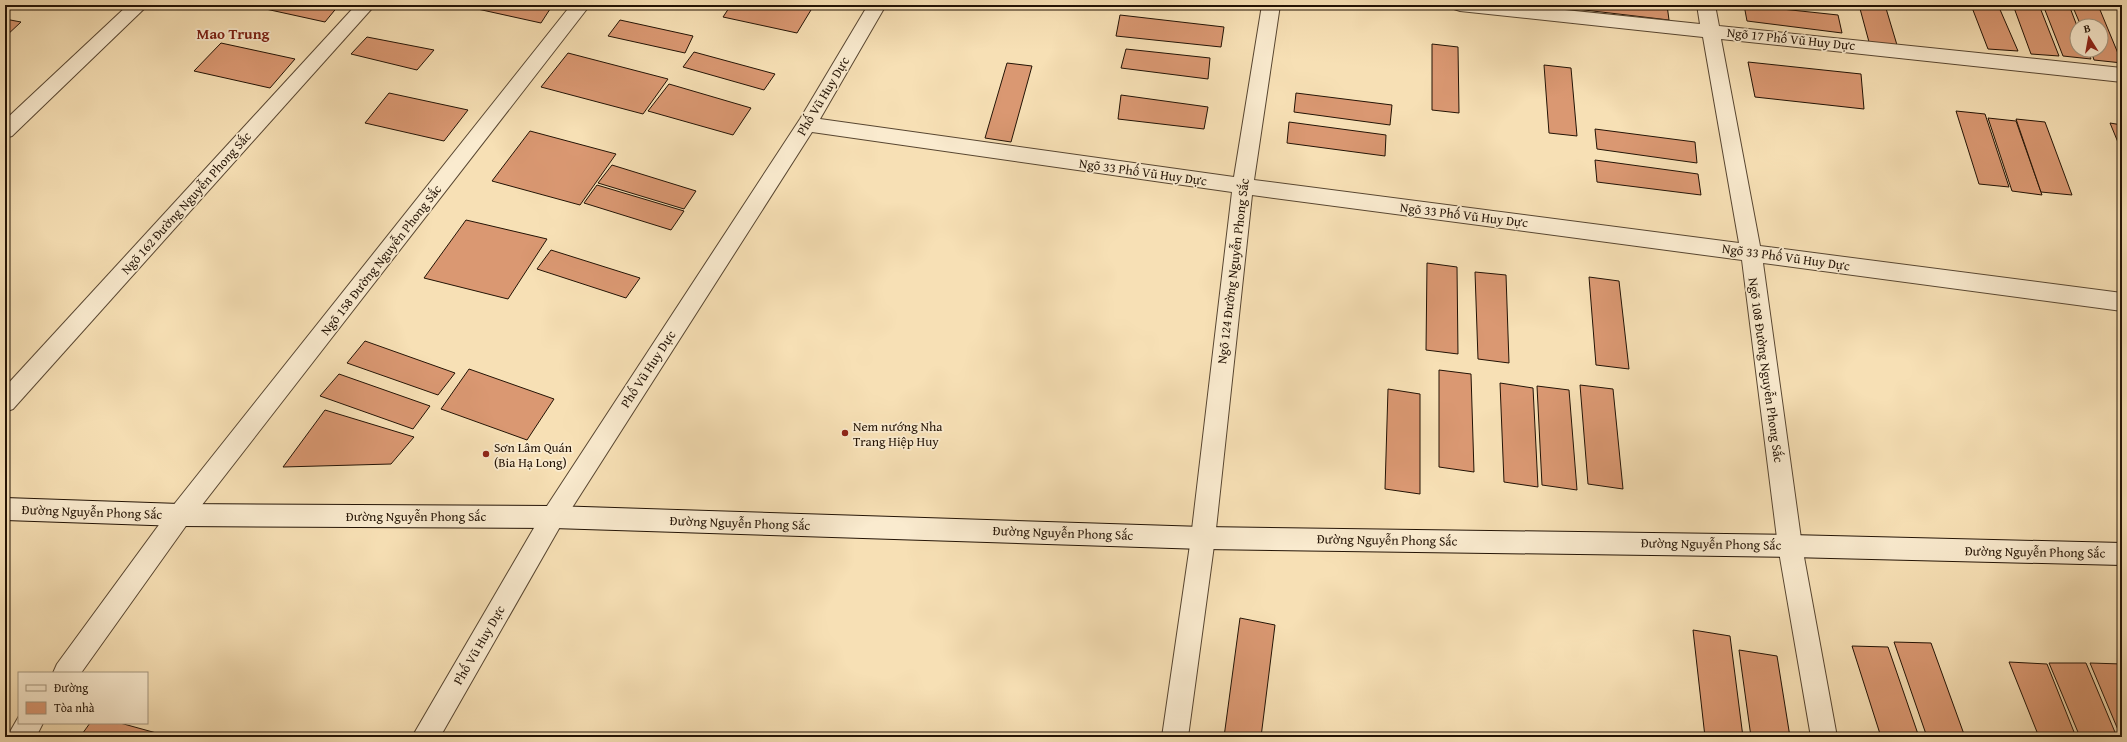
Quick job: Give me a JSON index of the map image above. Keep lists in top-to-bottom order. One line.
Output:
{"streets":{"street":["Ngõ 17 Phố Vũ Huy Dực","Phố Vũ Huy Dực","Ngõ 33 Phố Vũ Huy Dực","Ngõ 162 Đường Nguyễn Phong Sắc","Ngõ 158 Đường Nguyễn Phong Sắc","Ngõ 124 Đường Nguyễn Phong Sắc","Ngõ 108 Đường Nguyễn Phong Sắc","Đường Nguyễn Phong Sắc"]},"crossings":[["Ngõ 17 Phố Vũ Huy Dực","Ngõ 108 Đường Nguyễn Phong Sắc"],["Phố Vũ Huy Dực","Ngõ 33 Phố Vũ Huy Dực"],["Phố Vũ Huy Dực","Đường Nguyễn Phong Sắc"],["Ngõ 33 Phố Vũ Huy Dực","Ngõ 124 Đường Nguyễn Phong Sắc"],["Ngõ 33 Phố Vũ Huy Dực","Ngõ 108 Đường Nguyễn Phong Sắc"],["Ngõ 158 Đường Nguyễn Phong Sắc","Đường Nguyễn Phong Sắc"],["Ngõ 124 Đường Nguyễn Phong Sắc","Đường Nguyễn Phong Sắc"],["Ngõ 108 Đường Nguyễn Phong Sắc","Đường Nguyễn Phong Sắc"]],"districts":["Mao Trung"],"places":["Nem nướng Nha Trang Hiệp Huy","Sơn Lâm Quán (Bia Hạ Long)"],"legend":["Đường","Tòa nhà"],"north":"top"}
